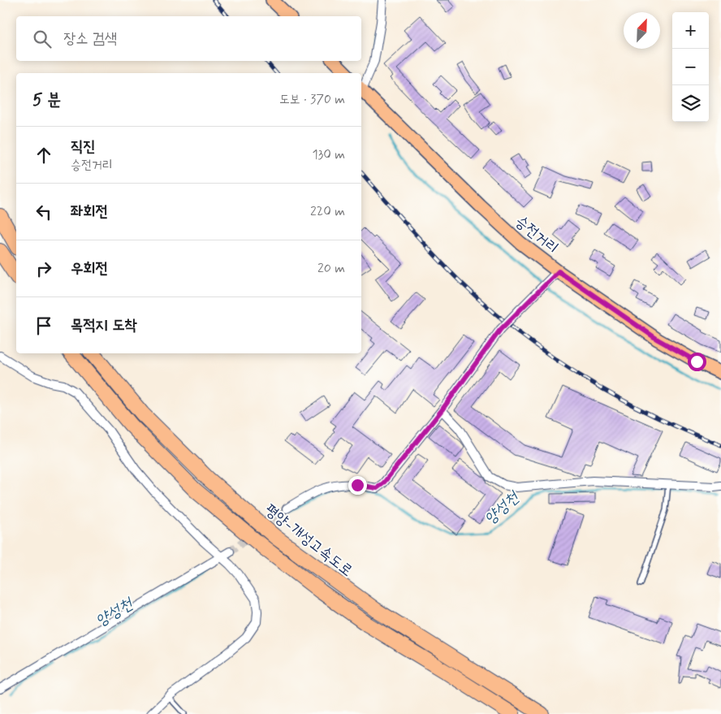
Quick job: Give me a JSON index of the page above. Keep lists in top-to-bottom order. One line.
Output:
{"streets":{"highway":["평양-개성고속도로"],"main road":["승전거리"]},"water":["양성천"],"north":"top right","page":{"map_buttons":["+","−"],"search":"장소 검색","heading":["5 분","도보 · 370 m"],"list":[["직진","승전거리","130 m"],["좌회전","220 m"],["우회전","20 m"],"목적지 도착"]}}
